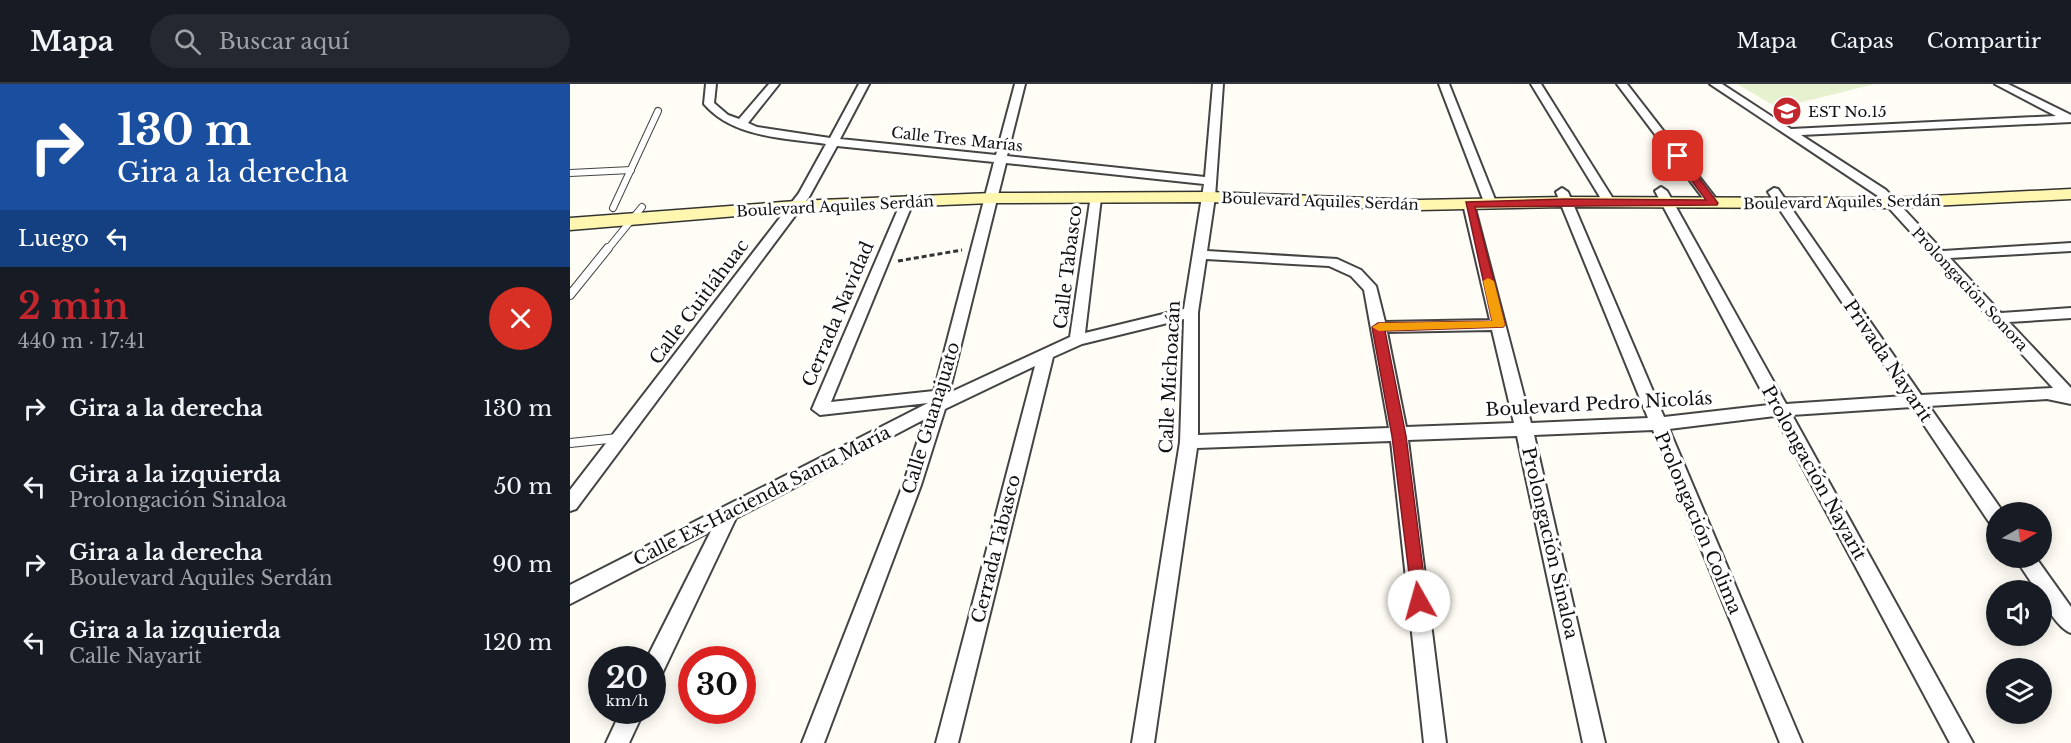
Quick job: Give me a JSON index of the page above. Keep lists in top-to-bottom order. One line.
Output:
{"streets":{"street":["Calle Tres Marías","Boulevard Aquiles Serdán","Calle Tabasco","Prolongación Sonora","Calle Cuitláhuac","Cerrada Navidad","Privada Nayarit","Calle Michoacán","Boulevard Pedro Nicolás","Calle Guanajuato","Prolongación Nayarit","Calle Ex-Hacienda Santa María","Prolongación Colima","Prolongación Sinaloa","Cerrada Tabasco"]},"crossings":[["Calle Tres Marías","Boulevard Aquiles Serdán"],["Calle Tres Marías","Calle Cuitláhuac"],["Calle Tres Marías","Calle Michoacán"],["Calle Tres Marías","Calle Guanajuato"],["Boulevard Aquiles Serdán","Calle Tabasco"],["Boulevard Aquiles Serdán","Prolongación Sonora"],["Boulevard Aquiles Serdán","Calle Cuitláhuac"],["Boulevard Aquiles Serdán","Cerrada Navidad"],["Boulevard Aquiles Serdán","Privada Nayarit"],["Boulevard Aquiles Serdán","Calle Michoacán"],["Boulevard Aquiles Serdán","Calle Guanajuato"],["Boulevard Aquiles Serdán","Prolongación Nayarit"],["Boulevard Aquiles Serdán","Prolongación Colima"],["Boulevard Aquiles Serdán","Prolongación Sinaloa"],["Calle Tabasco","Calle Ex-Hacienda Santa María"],["Prolongación Sonora","Boulevard Pedro Nicolás"],["Cerrada Navidad","Calle Guanajuato"],["Cerrada Navidad","Calle Ex-Hacienda Santa María"],["Privada Nayarit","Boulevard Pedro Nicolás"],["Calle Michoacán","Boulevard Pedro Nicolás"],["Calle Michoacán","Calle Ex-Hacienda Santa María"],["Boulevard Pedro Nicolás","Prolongación Nayarit"],["Boulevard Pedro Nicolás","Prolongación Colima"],["Boulevard Pedro Nicolás","Prolongación Sinaloa"],["Calle Guanajuato","Calle Ex-Hacienda Santa María"],["Calle Ex-Hacienda Santa María","Cerrada Tabasco"]],"places":{"school or university":["EST No.15"]},"north":"right","page":{"header":"Mapa","search":"Buscar aquí","nav":["Mapa","Capas","Compartir"],"turn":["130 m","Gira a la derecha"],"then":"Luego","heading":["2 min","440 m · 17:41"],"list":[{"name":"Gira a la derecha","value":"130 m"},{"name":"Gira a la izquierda","note":"Prolongación Sinaloa","value":"50 m"},{"name":"Gira a la derecha","note":"Boulevard Aquiles Serdán","value":"90 m"},{"name":"Gira a la izquierda","note":"Calle Nayarit","value":"120 m"}],"speed":"20 km/h","limit":"30"}}
